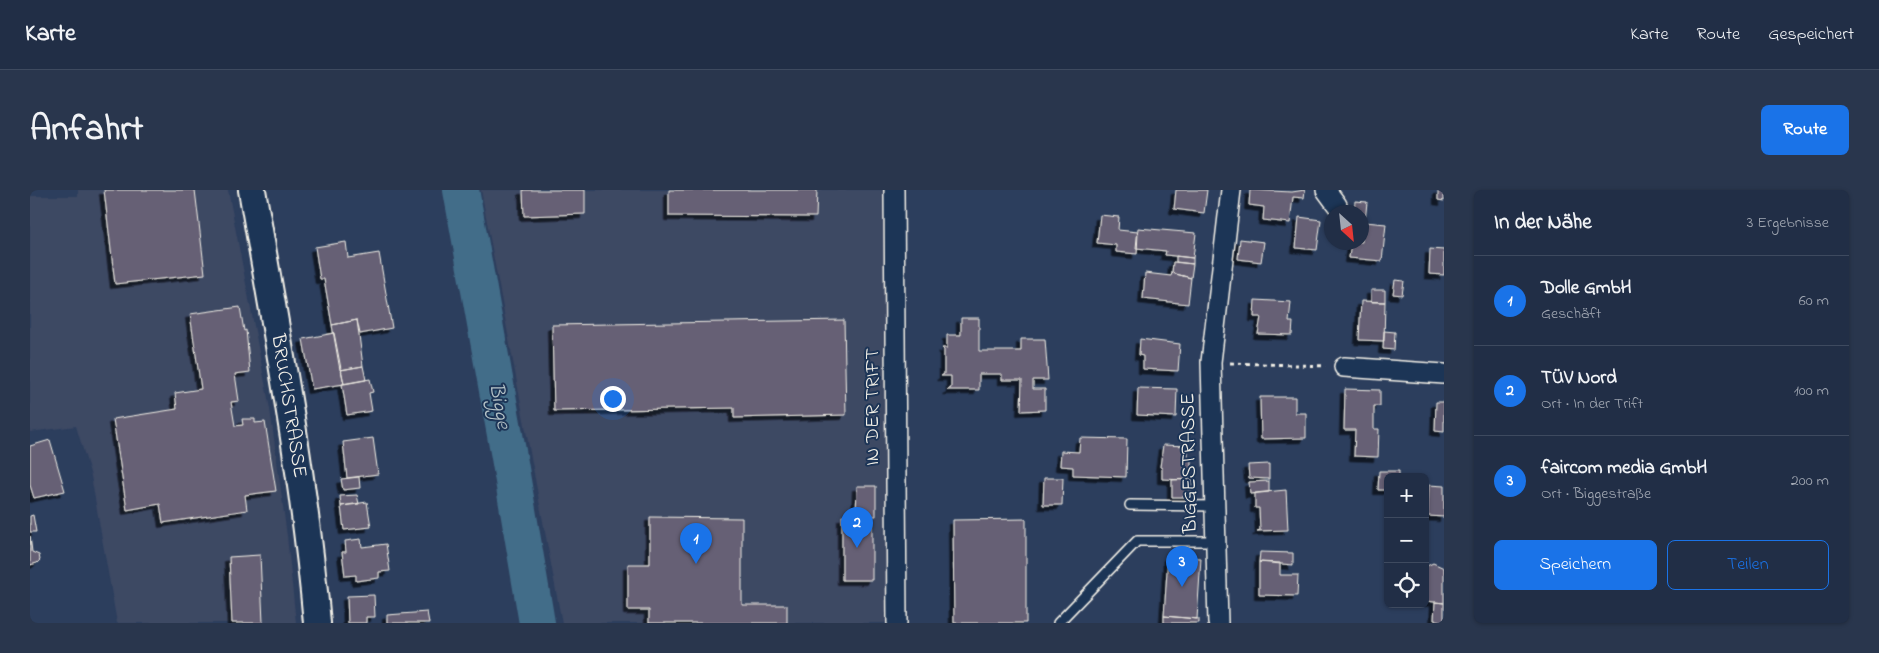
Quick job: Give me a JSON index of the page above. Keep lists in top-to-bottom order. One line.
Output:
{"streets":{"main road":["BRUCHSTRASSE"],"street":["IN DER TRIFT","BIGGESTRASSE"]},"water":["Bigge"],"north":"bottom right","page":{"header":"Karte","nav":["Karte","Route","Gespeichert"],"title":"Anfahrt","buttons":["Route",["Speichern","Teilen"]],"heading":["In der Nähe","3 Ergebnisse"],"list":[{"mark":"1","name":"Dolle GmbH","note":"Geschäft","value":"60 m"},{"mark":"2","name":"TÜV Nord","note":"Ort · In der Trift","value":"100 m"},{"mark":"3","name":"faircom media GmbH","note":"Ort · Biggestraße","value":"200 m"}],"map_buttons":["+","−"],"pins":["2","1","3"]}}
